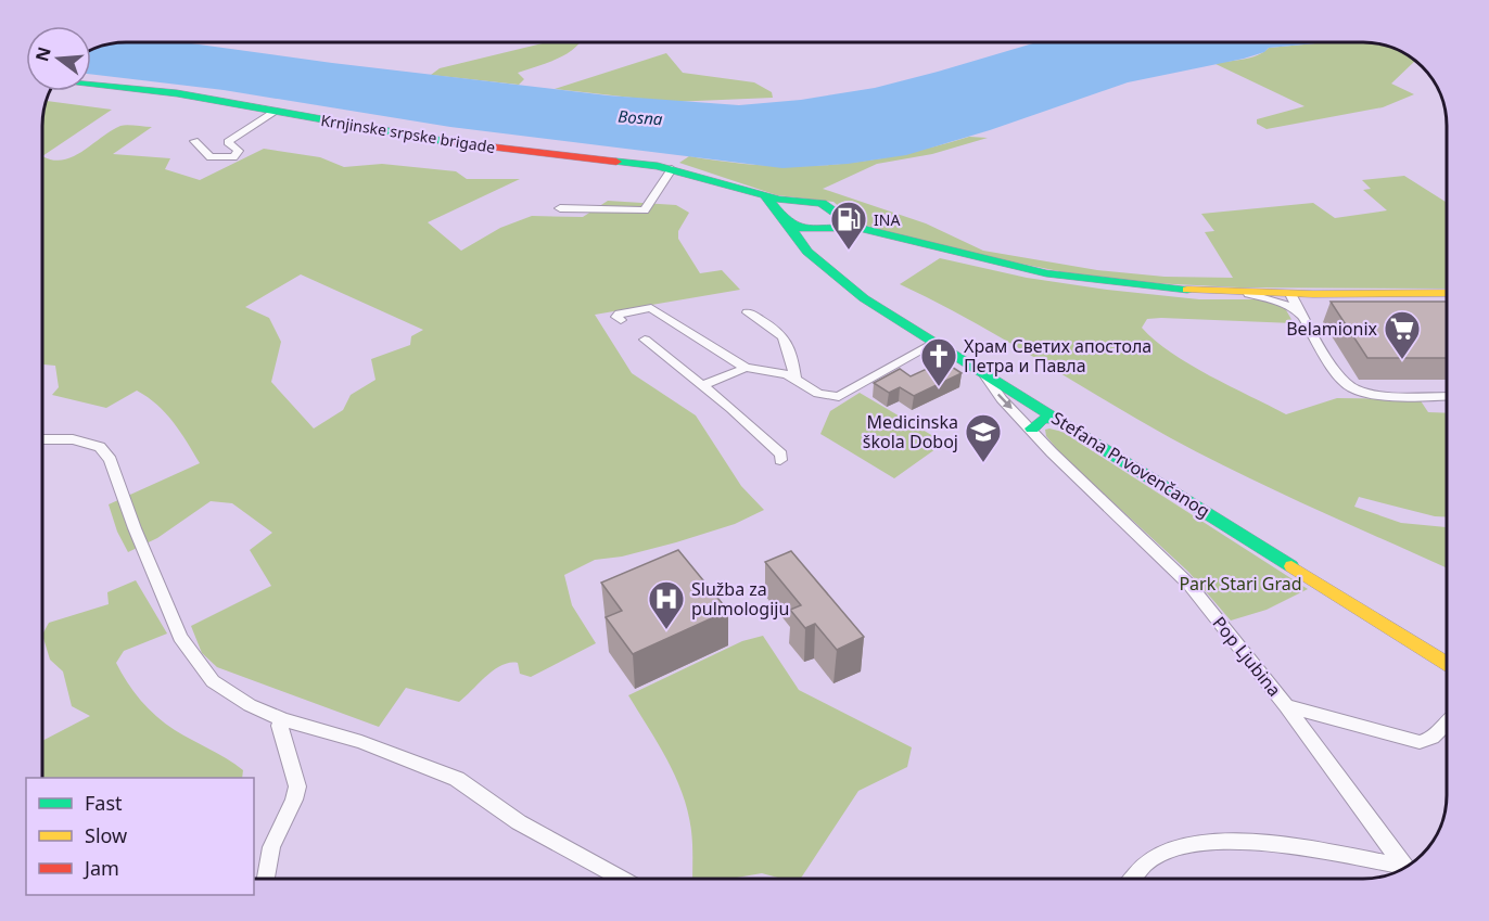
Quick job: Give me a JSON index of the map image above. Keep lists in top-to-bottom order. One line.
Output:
{"streets":{"main road":["Krnjinske srpske brigade","Stefana Prvovenčanog"],"street":["Pop Ljubina"]},"crossings":[["Krnjinske srpske brigade","Stefana Prvovenčanog"],["Stefana Prvovenčanog","Pop Ljubina"]],"water":["Bosna"],"parks":["Park Stari Grad"],"places":{"fuel station":["INA"],"supermarket":["Belamionix"],"church":["Храм Светих апостола Петра и Павла"],"school or university":["Medicinska škola Doboj"],"hospital":["Služba za pulmologiju"]},"legend":["Fast","Slow","Jam"],"north":"left"}
